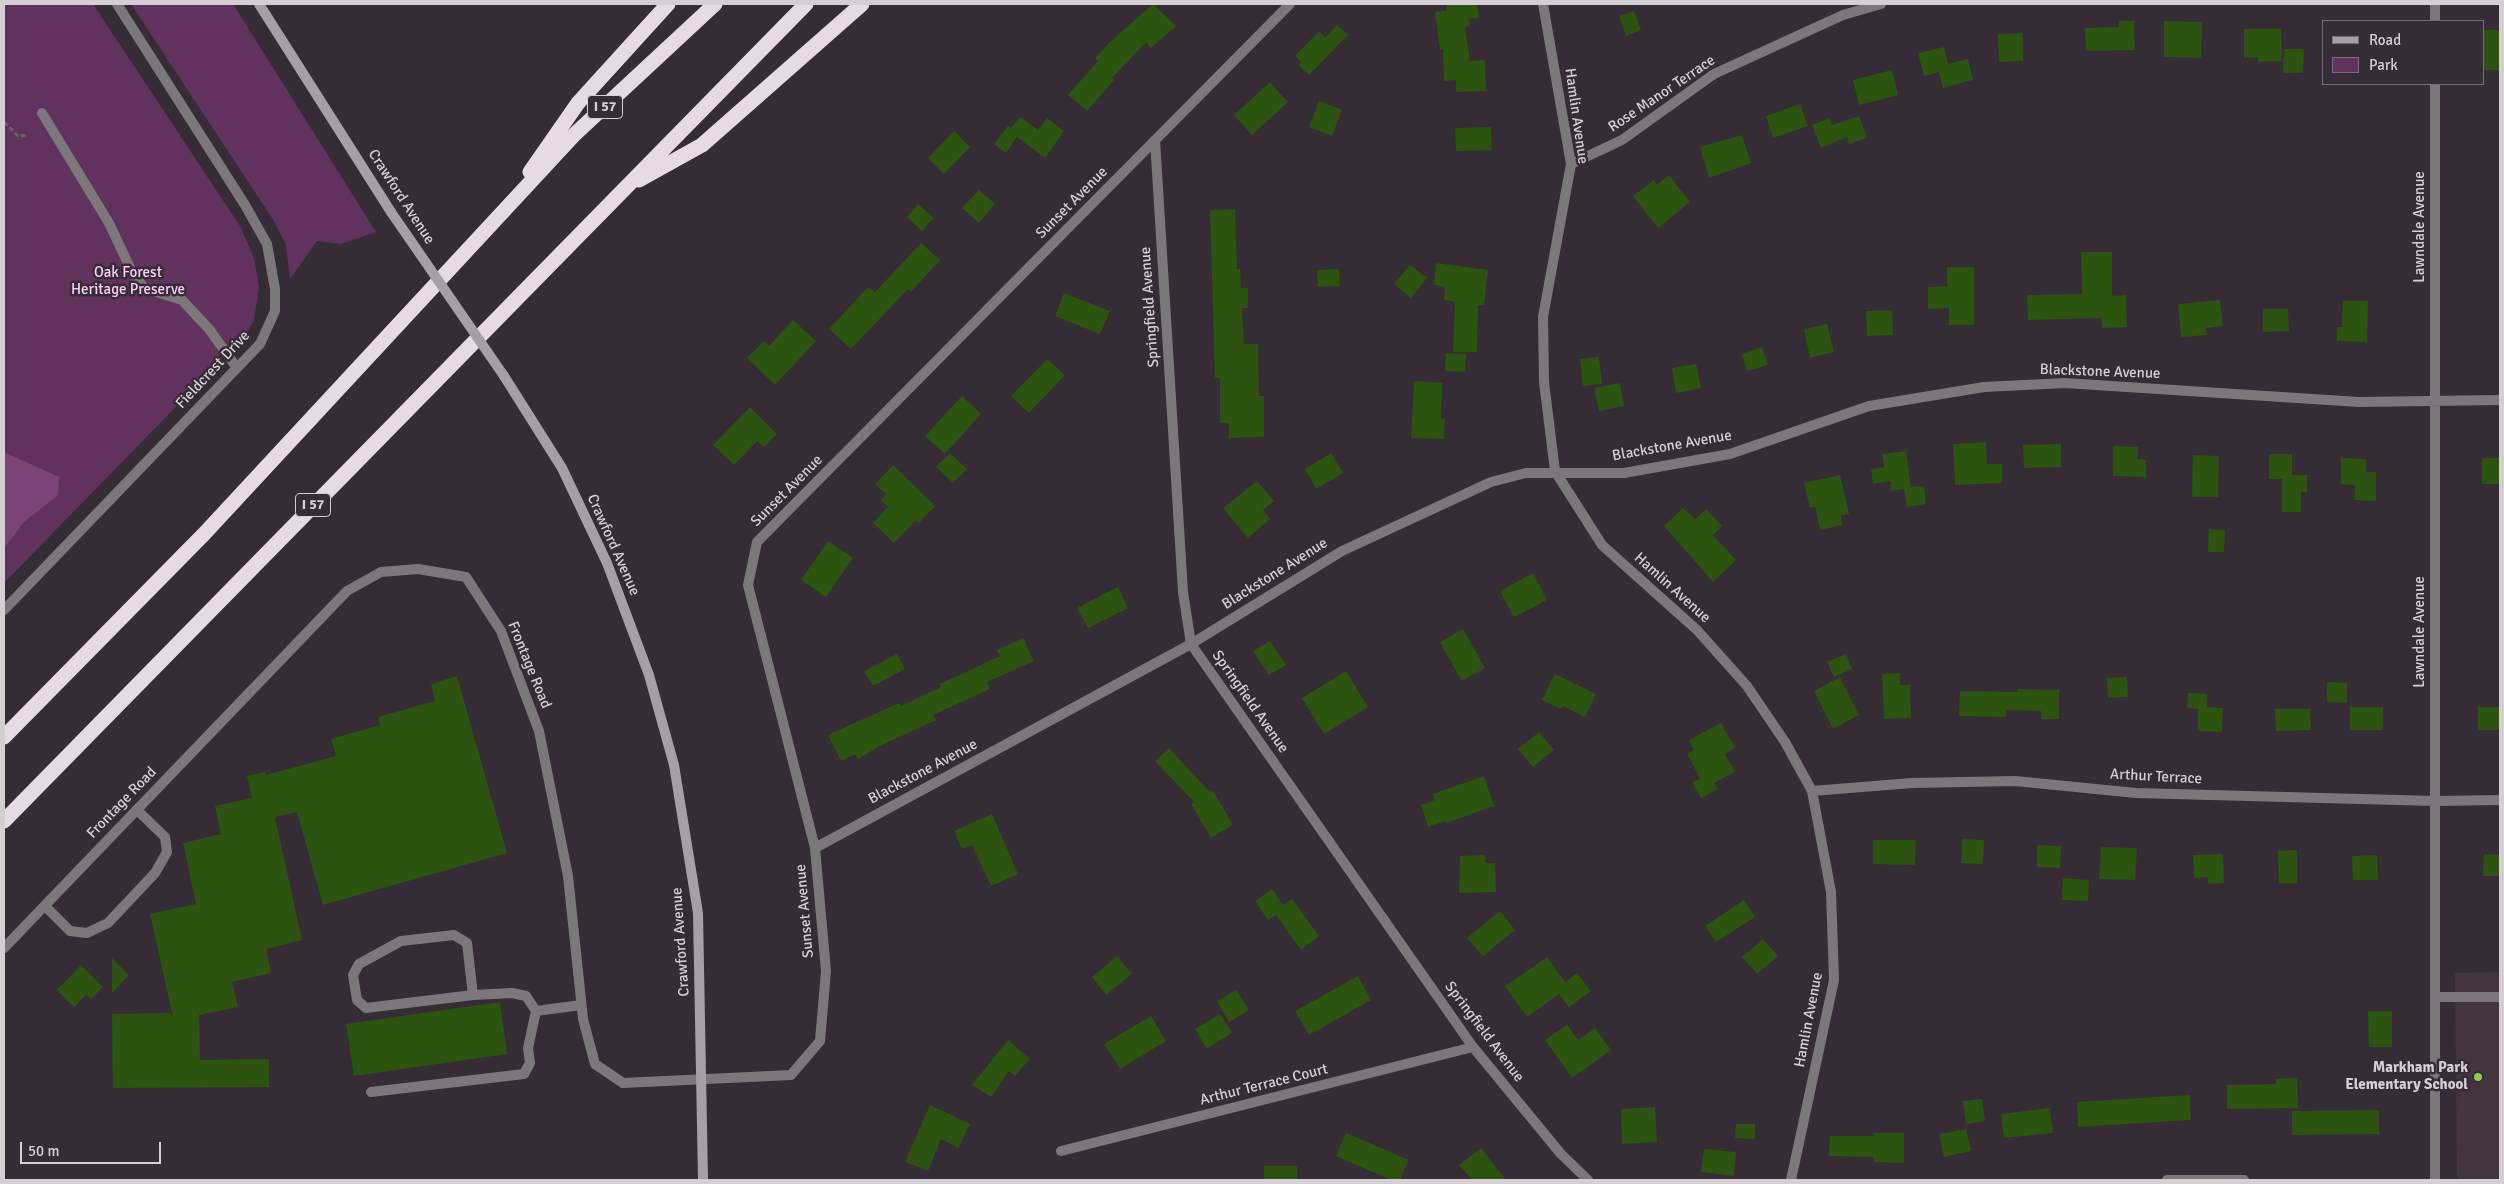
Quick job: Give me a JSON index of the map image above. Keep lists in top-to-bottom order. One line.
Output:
{"streets":{"highway":["I 57"],"main road":["Crawford Avenue"],"street":["Rose Manor Terrace","Hamlin Avenue","Sunset Avenue","Lawndale Avenue","Springfield Avenue","Fieldcrest Drive","Blackstone Avenue","Frontage Road","Arthur Terrace","Arthur Terrace Court"]},"crossings":[["Rose Manor Terrace","Hamlin Avenue"],["Hamlin Avenue","Blackstone Avenue"],["Hamlin Avenue","Arthur Terrace"],["Crawford Avenue","Sunset Avenue"],["Crawford Avenue","Frontage Road"],["Sunset Avenue","Springfield Avenue"],["Sunset Avenue","Blackstone Avenue"],["Sunset Avenue","Frontage Road"],["Lawndale Avenue","Blackstone Avenue"],["Lawndale Avenue","Arthur Terrace"],["Springfield Avenue","Blackstone Avenue"],["Springfield Avenue","Arthur Terrace Court"]],"parks":["Oak Forest Heritage Preserve"],"places":["Markham Park Elementary School"],"legend":["Road","Park"],"scale_bar":"50 m"}
